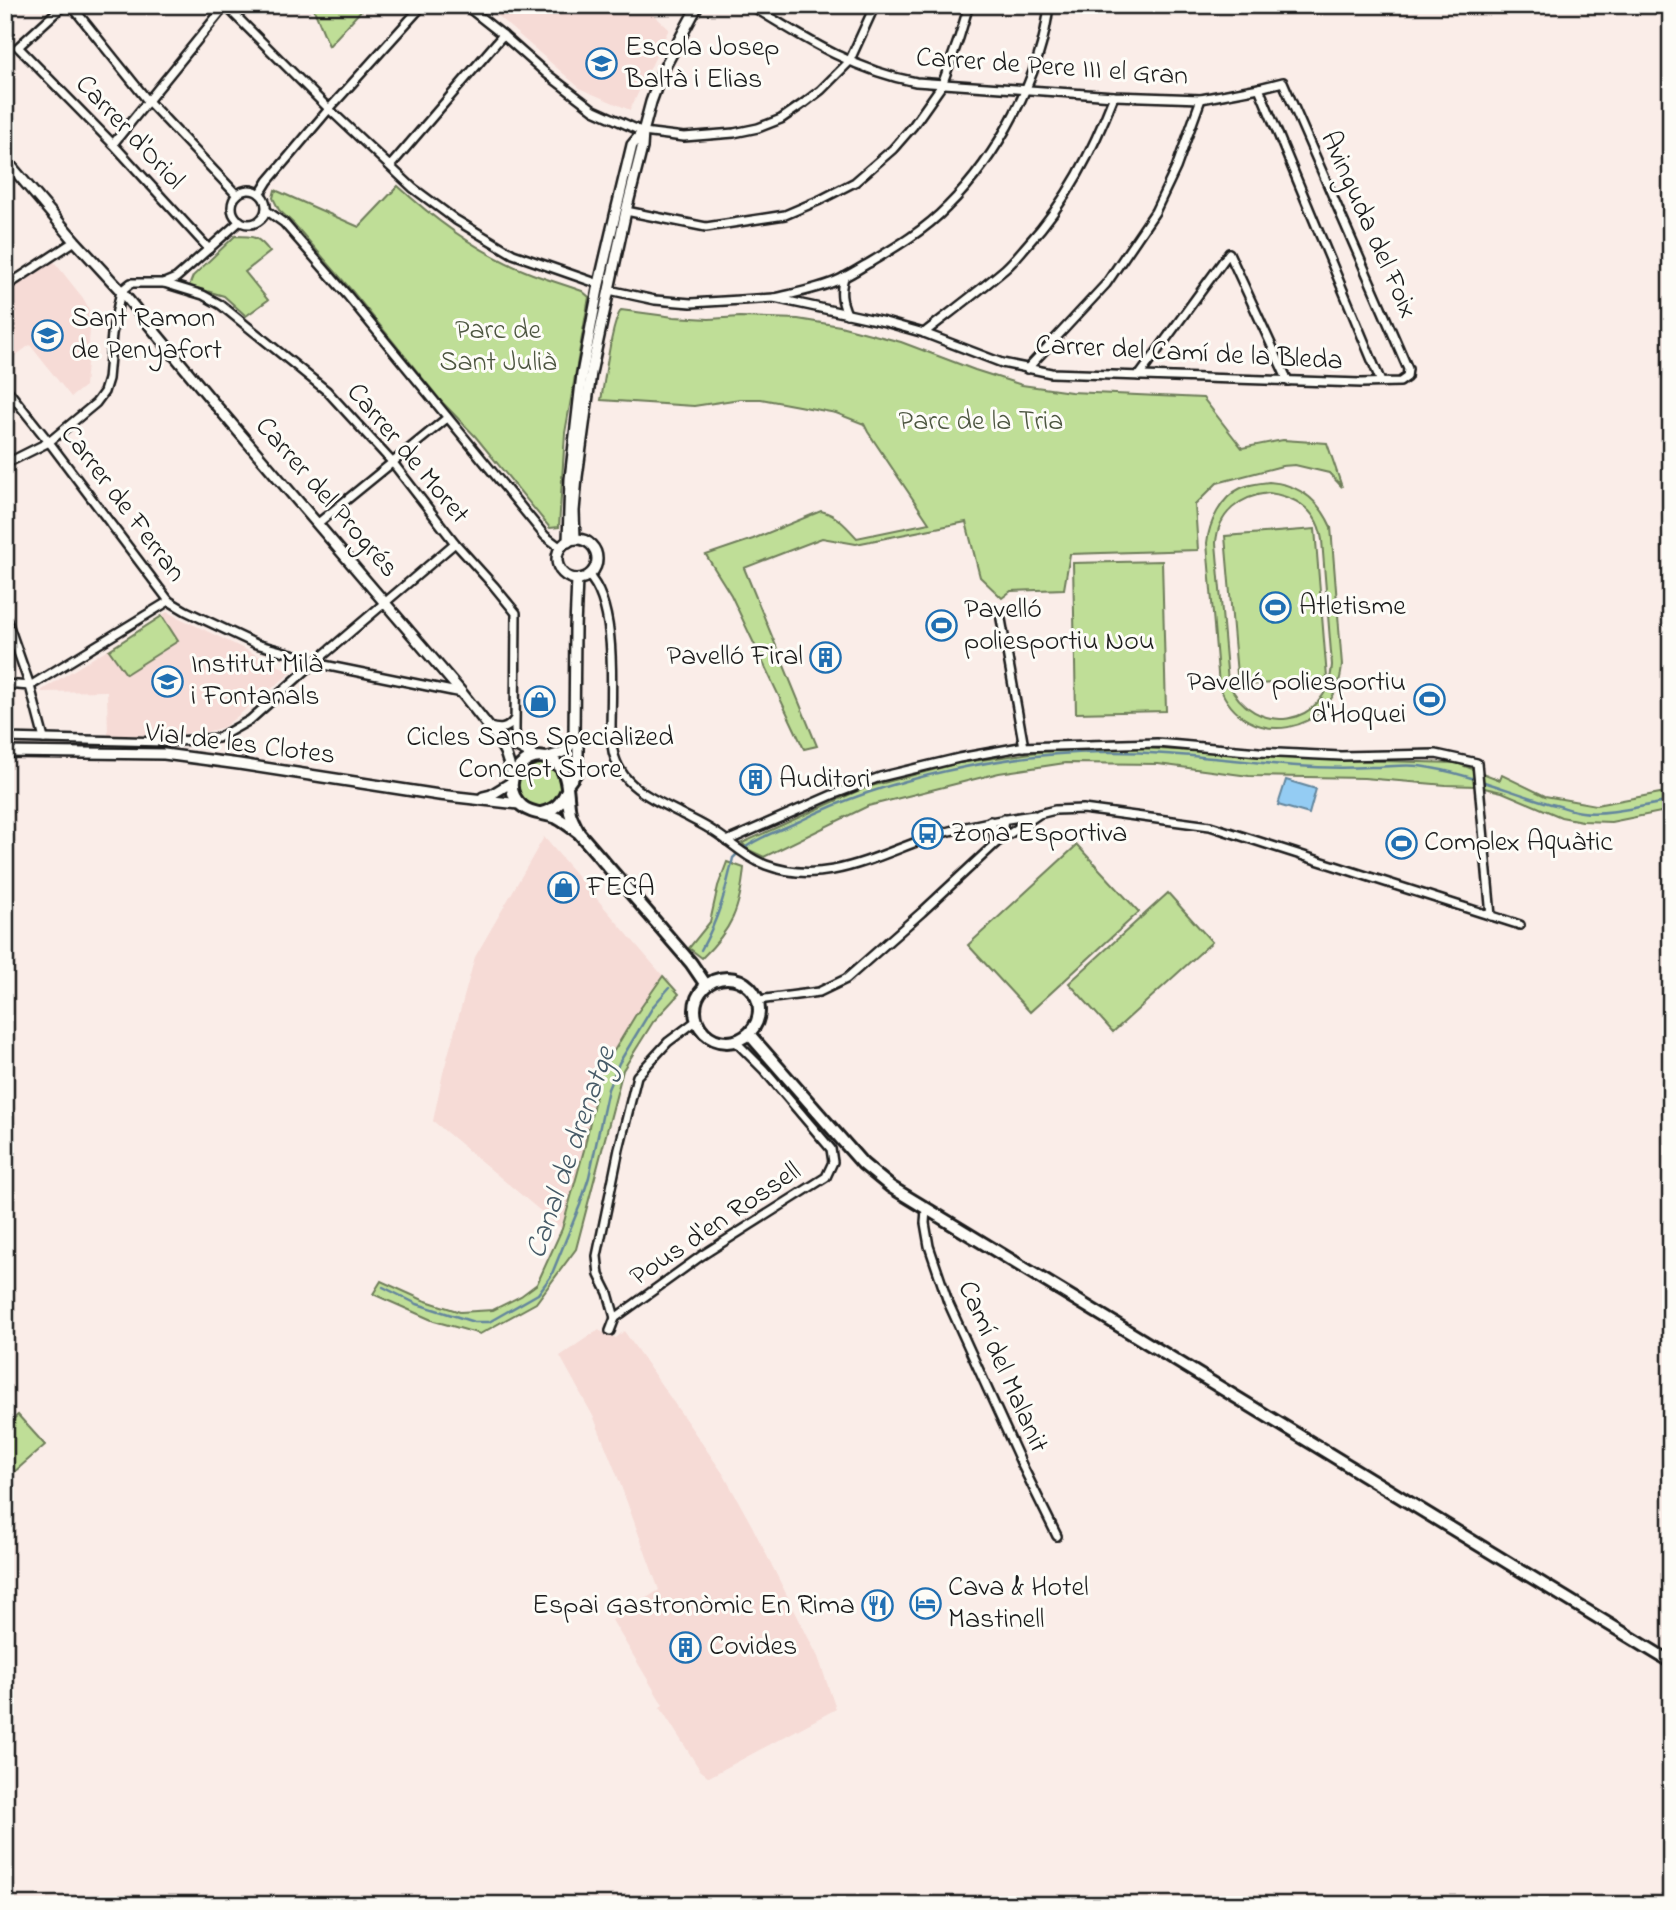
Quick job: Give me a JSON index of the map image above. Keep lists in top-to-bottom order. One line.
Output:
{"streets":{"street":["Carrer de Pere III el Gran","Carrer d'Oriol","Avinguda del Foix","Carrer del Camí de la Bleda","Carrer de Moret","Carrer del Progrés","Carrer de Ferran","Vial de les Clotes","Pous d'en Rossell","Camí del Malanit"]},"crossings":[["Carrer de Pere III el Gran","Avinguda del Foix"],["Avinguda del Foix","Carrer del Camí de la Bleda"],["Carrer de Moret","Carrer del Progrés"],["Carrer del Progrés","Carrer de Ferran"],["Carrer del Progrés","Vial de les Clotes"]],"water":["Canal de drenatge"],"parks":["Parc de Sant Julià","Parc de la Tria"],"places":{"school or university":["Escola Josep Baltà i Elias","Sant Ramon de Penyafort","Institut Milà i Fontanals"],"sports":["Atletisme","Pavelló poliesportiu Nou","Pavelló poliesportiu d'Hoquei","Complex Aquàtic"],"building":["Pavelló Firal","Auditori","Covides"],"shop":["Cicles Sans Specialized Concept Store","FECA"],"bus stop":["Zona Esportiva"],"hotel":["Cava & Hotel Mastinell"],"restaurant":["Espai Gastronòmic En Rima"]}}
